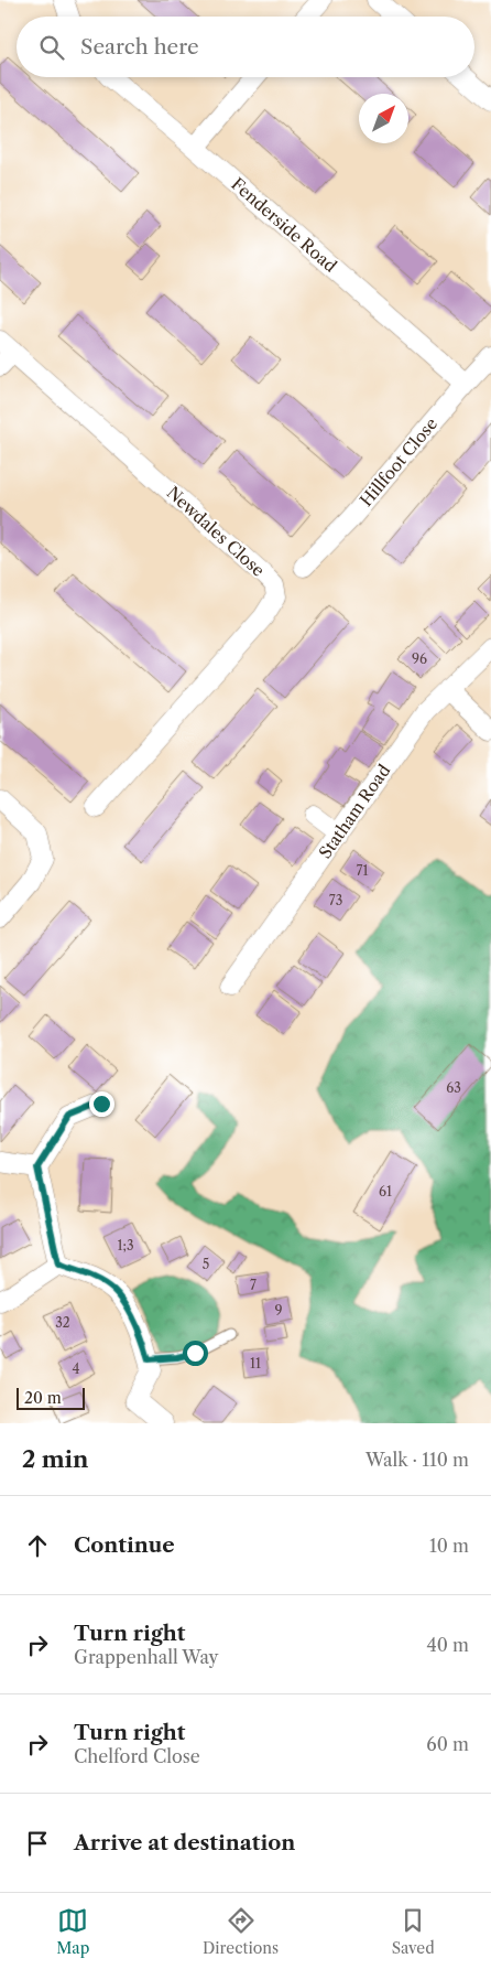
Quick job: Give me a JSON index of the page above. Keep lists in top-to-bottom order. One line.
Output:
{"streets":{"street":["Fenderside Road","Hillfoot Close","Newdales Close","Statham Road"]},"crossings":[["Fenderside Road","Hillfoot Close"]],"house_numbers":["96","71","73","63","61","1;3","5","7","9","32","11","4"],"scale_bar":"20 m","north":"top right","page":{"search":"Search here","scale":"20 m","heading":["2 min","Walk · 110 m"],"list":[["Continue","10 m"],["Turn right","Grappenhall Way","40 m"],["Turn right","Chelford Close","60 m"],"Arrive at destination"],"nav":["Map","Directions","Saved"]}}
